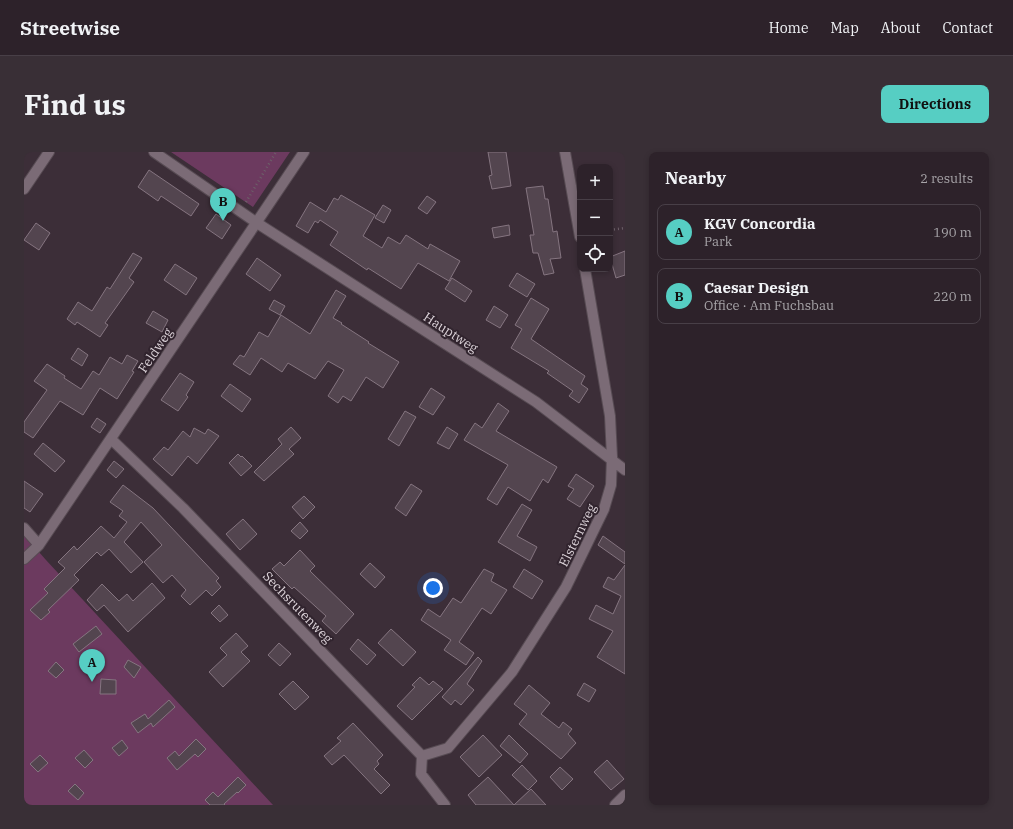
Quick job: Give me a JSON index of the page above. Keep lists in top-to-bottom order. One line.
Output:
{"streets":{"street":["Hauptweg","Feldweg","Elsternweg","Sechsrutenweg"]},"crossings":[["Hauptweg","Feldweg"],["Hauptweg","Elsternweg"],["Feldweg","Sechsrutenweg"],["Elsternweg","Sechsrutenweg"]],"page":{"header":"Streetwise","nav":["Home","Map","About","Contact"],"buttons":"Directions","title":"Find us","heading":["Nearby","2 results"],"map_buttons":["+","−"],"pins":["B","A"],"list":[{"mark":"A","name":"KGV Concordia","note":"Park","value":"190 m"},{"mark":"B","name":"Caesar Design","note":"Office · Am Fuchsbau","value":"220 m"}]}}
